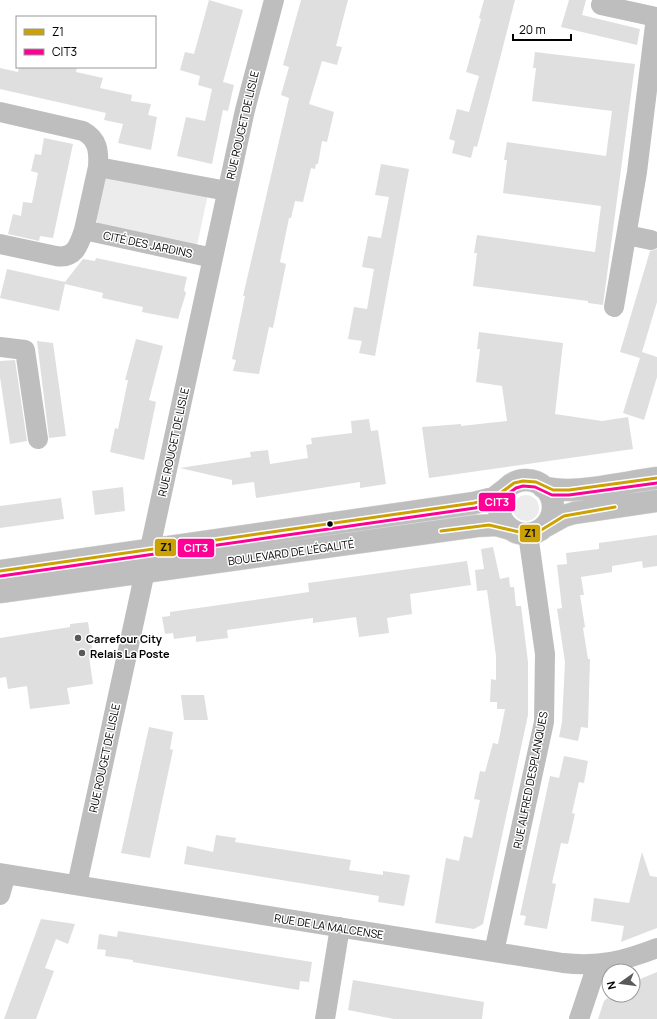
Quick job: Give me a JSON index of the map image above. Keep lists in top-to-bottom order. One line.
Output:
{"streets":{"main road":["BOULEVARD DE L'ÉGALITÉ"],"street":["RUE ROUGET DE LISLE","CITÉ DES JARDINS","RUE ALFRED DESPLANQUES","RUE DE LA MALCENSE"]},"crossings":[["RUE ROUGET DE LISLE","CITÉ DES JARDINS"],["RUE ROUGET DE LISLE","BOULEVARD DE L'ÉGALITÉ"],["RUE ROUGET DE LISLE","RUE DE LA MALCENSE"],["BOULEVARD DE L'ÉGALITÉ","RUE ALFRED DESPLANQUES"],["RUE ALFRED DESPLANQUES","RUE DE LA MALCENSE"]],"places":["Carrefour City","Relais La Poste"],"lines":["transit line Z1","transit line CIT3"],"legend":["Z1","CIT3"],"scale_bar":"20 m","north":"left"}
